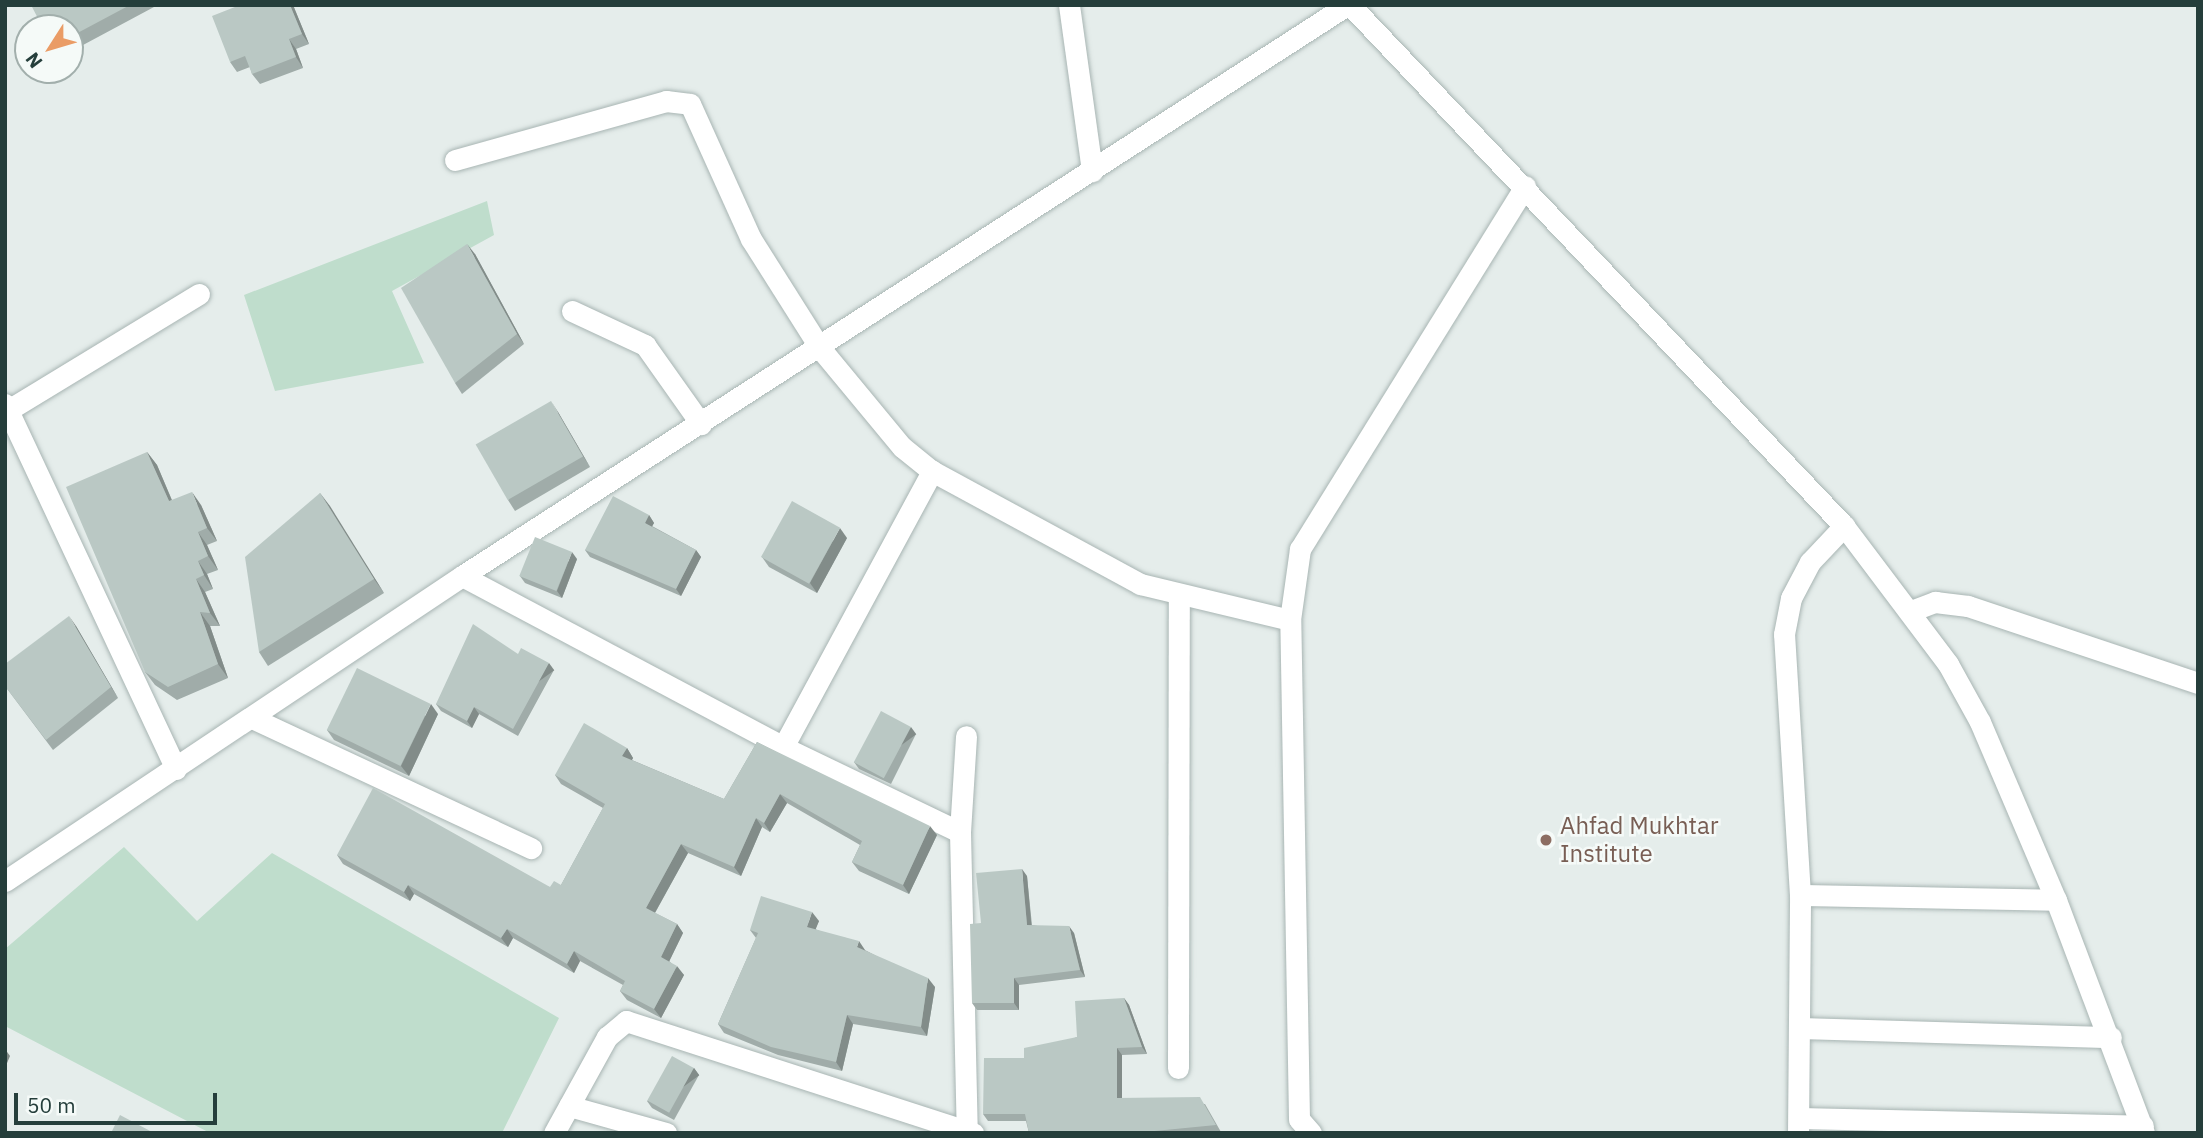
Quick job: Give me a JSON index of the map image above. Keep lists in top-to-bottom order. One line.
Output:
{"places":["Ahfad Mukhtar Institute"],"scale_bar":"50 m","north":"bottom left"}
